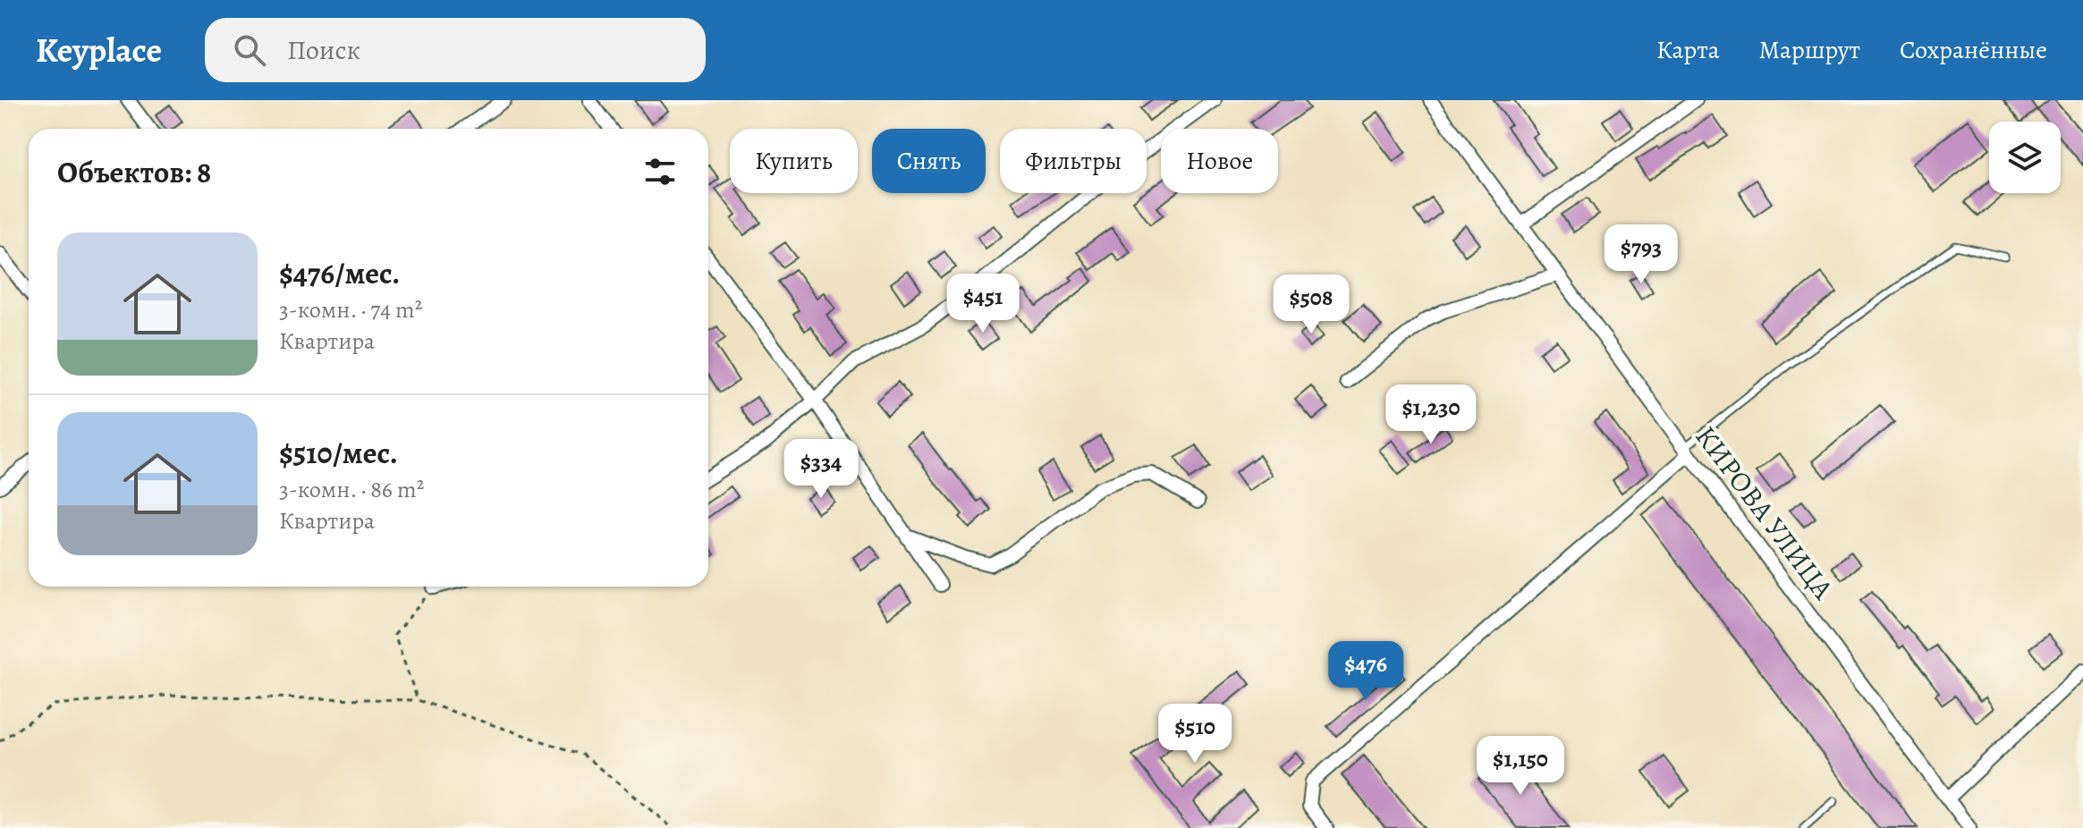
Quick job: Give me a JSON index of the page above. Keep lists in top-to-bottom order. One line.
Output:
{"streets":{"street":["КИРОВА УЛИЦА"]},"page":{"header":"Keyplace","search":"Поиск","nav":["Карта","Маршрут","Сохранённые"],"chip":["Купить","Снять","Фильтры","Новое"],"heading":"Объектов: 8","list":[{"name":"$476/мес.","note":"3-комн. · 74 m² · Квартира"},{"name":"$510/мес.","note":"3-комн. · 86 m² · Квартира"}],"price":["$793","$451","$508","$1,230","$334","$476","$510","$1,150"]}}
